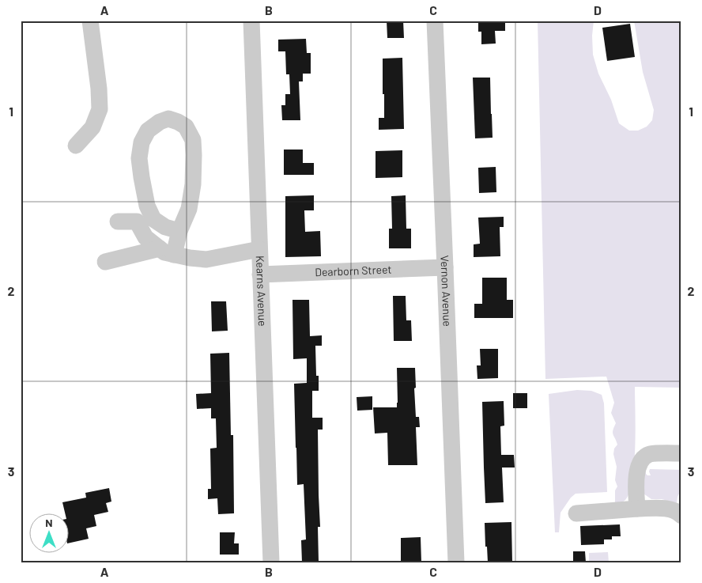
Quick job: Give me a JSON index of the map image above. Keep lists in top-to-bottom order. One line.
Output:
{"streets":{"street":["Dearborn Street","Vernon Avenue","Kearns Avenue"]},"crossings":[["Dearborn Street","Vernon Avenue"],["Dearborn Street","Kearns Avenue"]],"north":"top","grid":{"columns":["A","B","C","D"],"rows":["1","2","3"]}}
